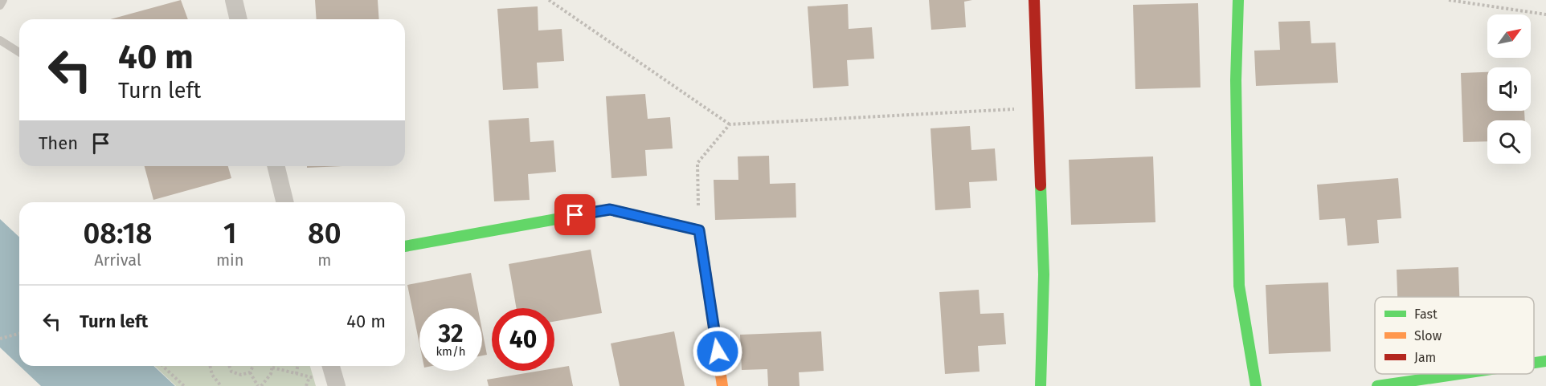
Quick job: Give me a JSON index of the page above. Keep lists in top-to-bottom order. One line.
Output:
{"legend":["Fast","Slow","Jam"],"north":"top right","page":{"turn":["40 m","Turn left"],"then":"Then","eta":["08:18","Arrival","1","min","80","m"],"list":[{"name":"Turn left","value":"40 m"}],"speed":"32 km/h","limit":"40"}}
